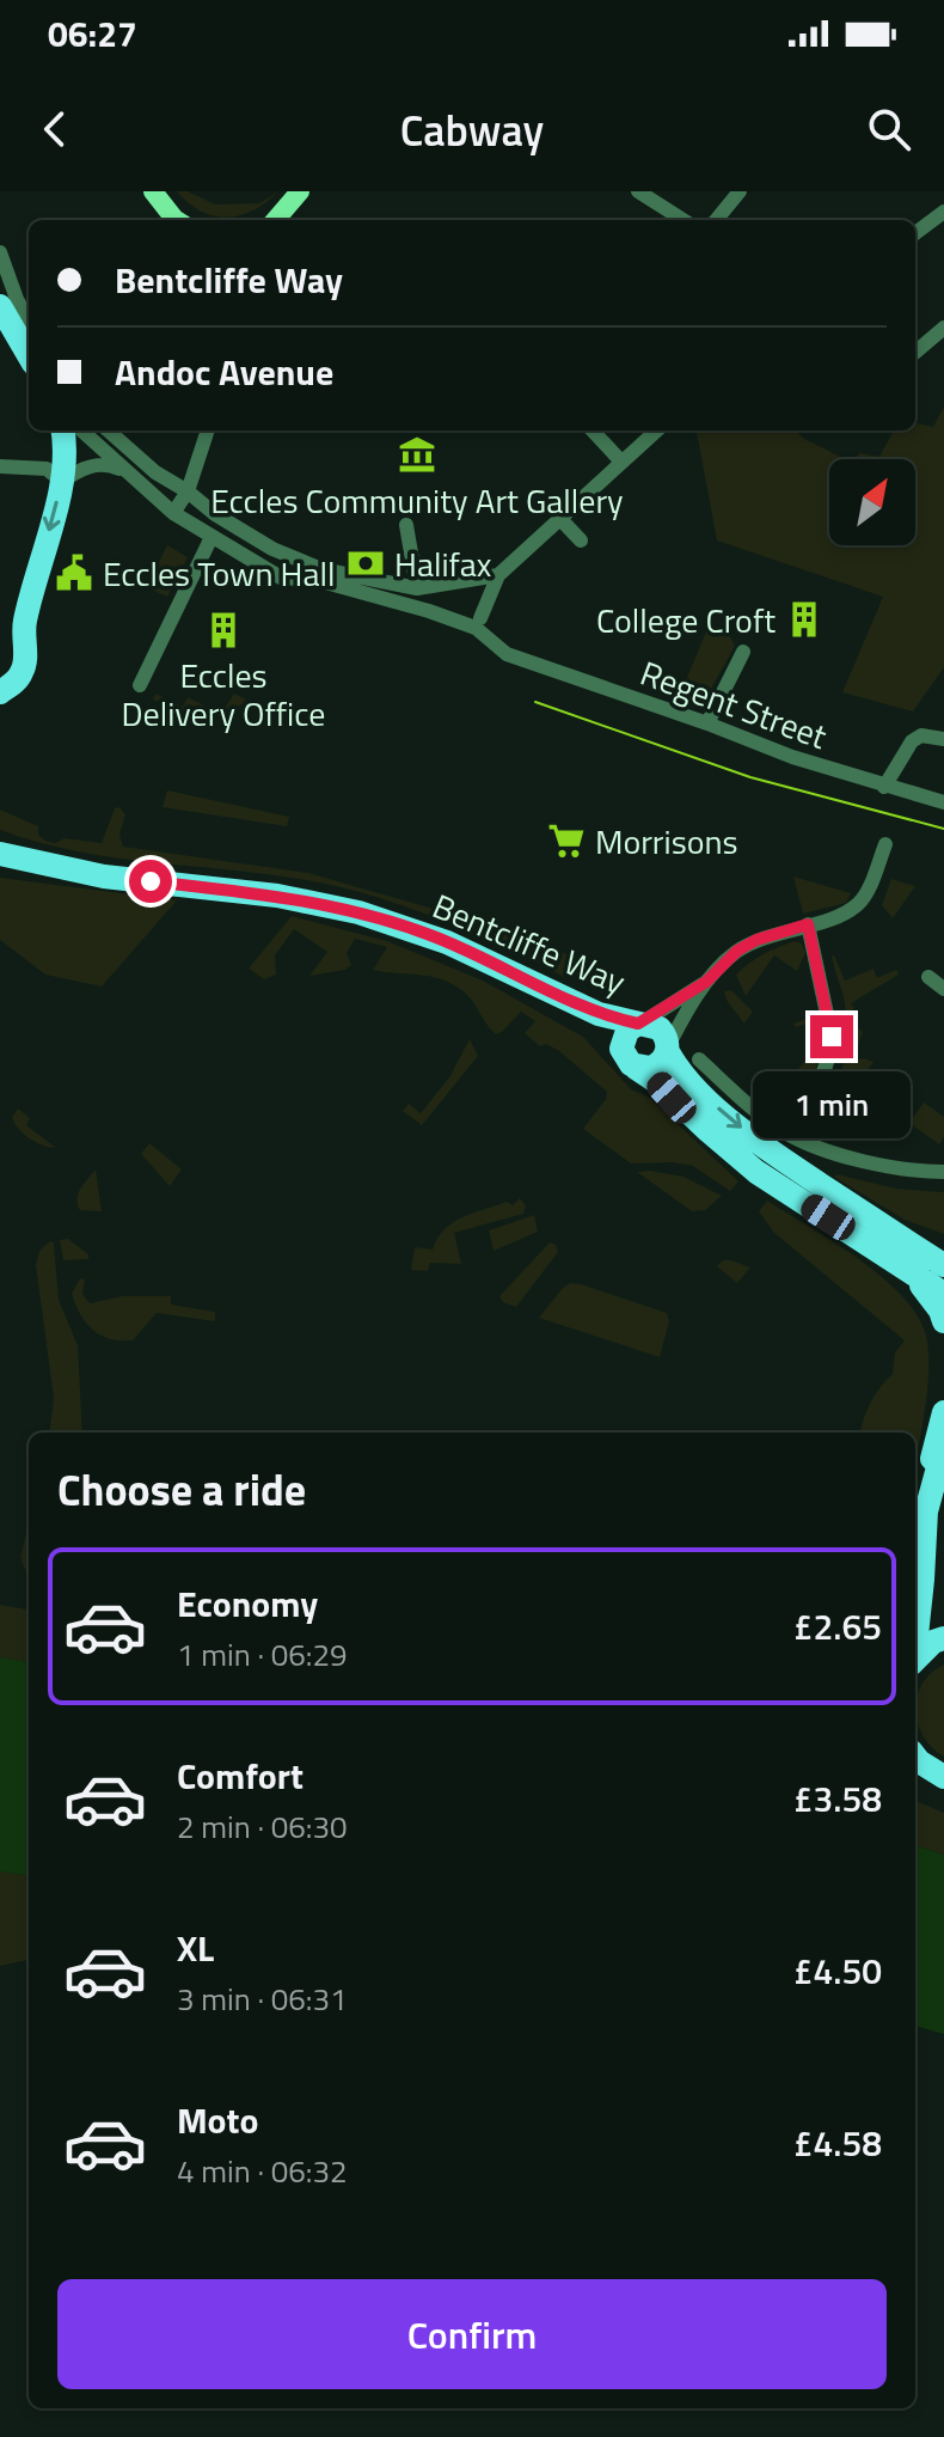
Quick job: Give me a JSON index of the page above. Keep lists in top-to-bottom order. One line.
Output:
{"streets":{"main road":["Bentcliffe Way"],"street":["Regent Street"]},"places":{"museum":["Eccles Community Art Gallery"],"bank":["Halifax"],"public building":["Eccles Town Hall"],"building":["College Croft","Eccles Delivery Office"],"supermarket":["Morrisons"]},"north":"top right","page":{"status":"06:27","header":"Cabway","banner":["Bentcliffe Way","Andoc Avenue"],"bubble":"1 min","heading":"Choose a ride","list":[{"name":"Economy","note":"1 min · 06:29","value":"£2.65"},{"name":"Comfort","note":"2 min · 06:30","value":"£3.58"},{"name":"XL","note":"3 min · 06:31","value":"£4.50"},{"name":"Moto","note":"4 min · 06:32","value":"£4.58"}],"buttons":"Confirm"}}
